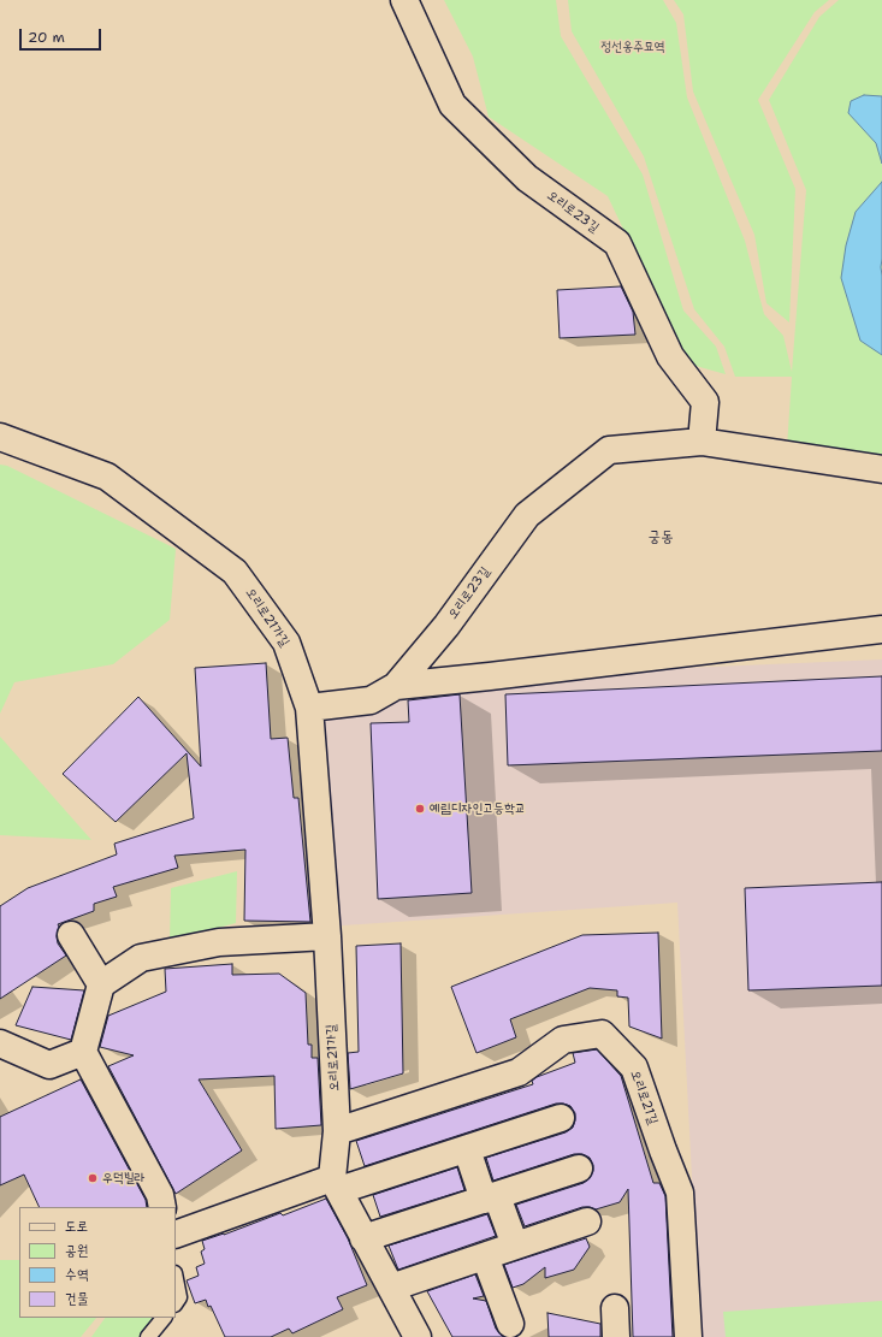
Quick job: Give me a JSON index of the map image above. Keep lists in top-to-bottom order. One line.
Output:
{"streets":{"street":["오리로23길","오리로21가길","오리로21길"]},"crossings":[["오리로23길","오리로21가길"],["오리로21가길","오리로21길"]],"districts":["궁동"],"parks":["정선옹주묘역"],"places":["예림디자인고등학교","우덕빌라"],"legend":["도로","공원","수역","건물"],"scale_bar":"20 m"}
